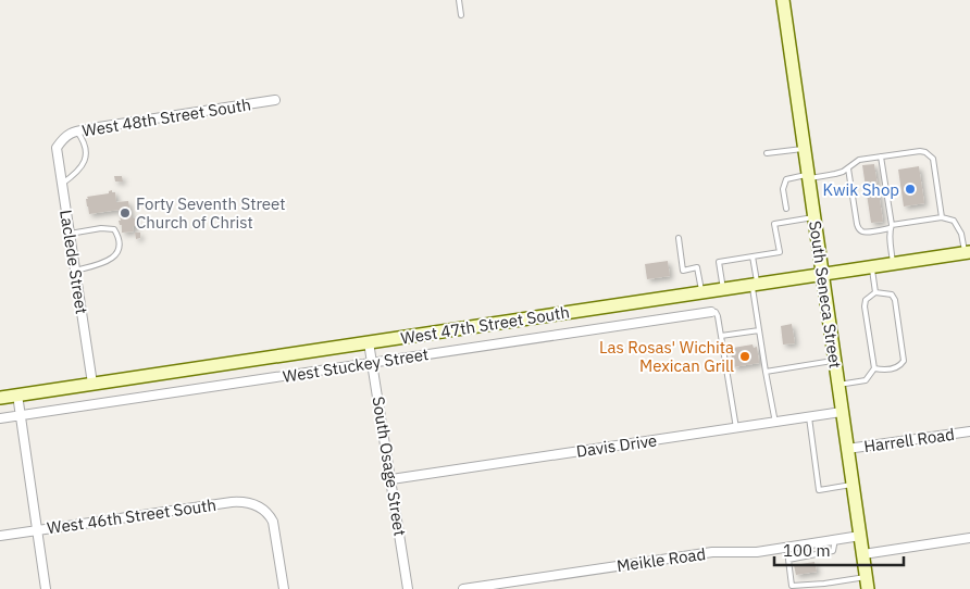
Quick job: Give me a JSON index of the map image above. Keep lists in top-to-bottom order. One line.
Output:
{"streets":{"street":["West 48th Street South","Laclede Street","South Seneca Street","West 47th Street South","West Stuckey Street","Harrell Road","Davis Drive","South Osage Street","West 46th Street South","Meikle Road"]},"crossings":[["West 48th Street South","Laclede Street"],["Laclede Street","West 47th Street South"],["South Seneca Street","West 47th Street South"],["South Seneca Street","Harrell Road"],["South Seneca Street","Davis Drive"],["South Seneca Street","Meikle Road"],["West 47th Street South","South Osage Street"],["West Stuckey Street","South Osage Street"],["Davis Drive","South Osage Street"]],"places":["Kwik Shop","Forty Seventh Street Church of Christ","Las Rosas' Wichita Mexican Grill"],"scale_bar":"100 m"}
